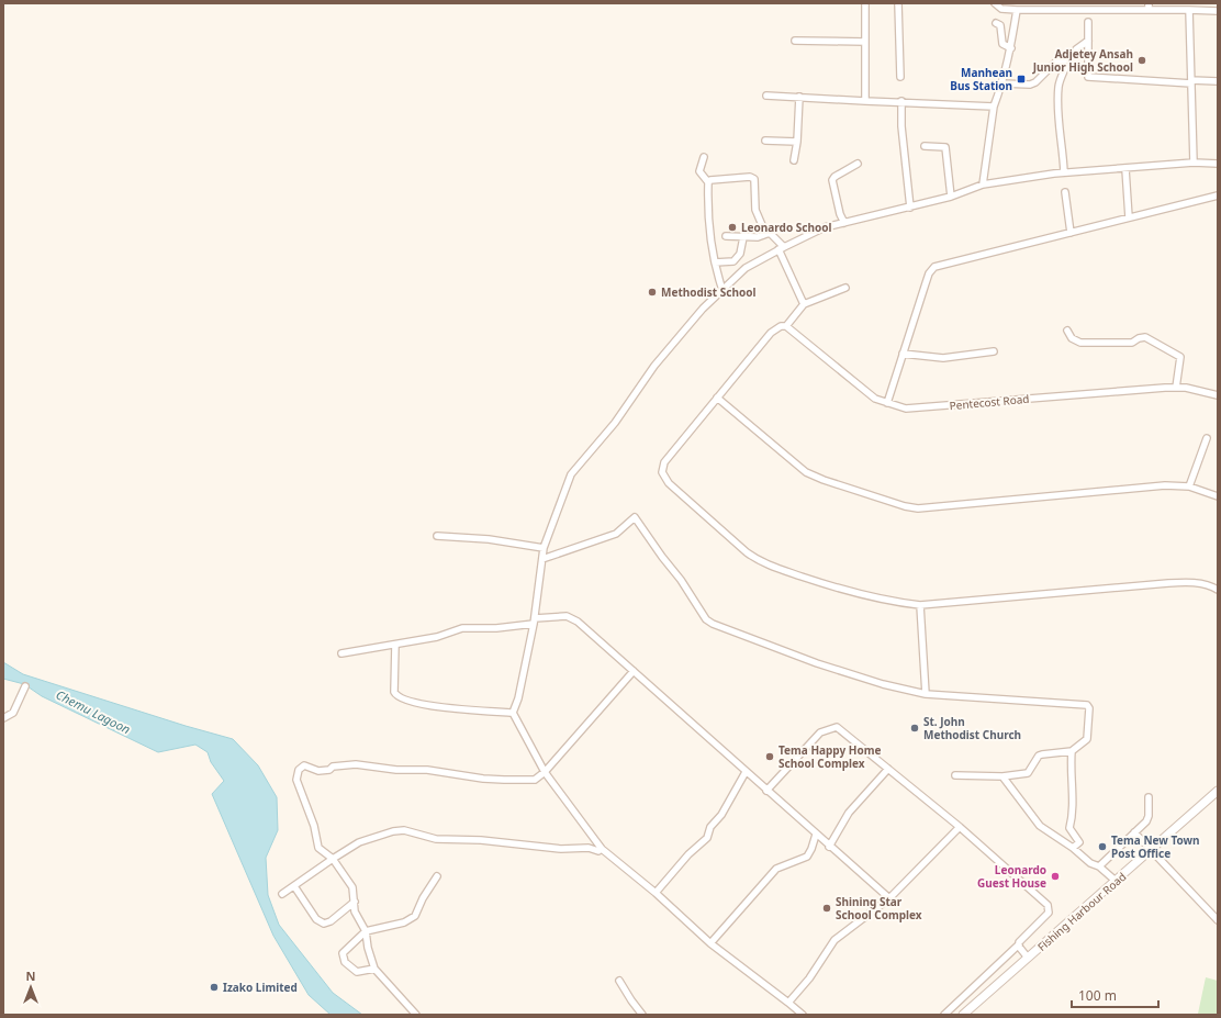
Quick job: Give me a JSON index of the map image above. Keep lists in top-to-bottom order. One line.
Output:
{"streets":{"street":["Pentecost Road","Fishing Harbour Road"]},"water":["Chemu Lagoon"],"places":{"other":["Adjetey Ansah Junior High School","Leonardo School","Methodist School","St. John Methodist Church","Tema Happy Home School Complex","Tema New Town Post Office","Leonardo Guest House","Shining Star School Complex","Izako Limited"],"transit":["Manhean Bus Station"]},"scale_bar":"100 m","north":"top"}
